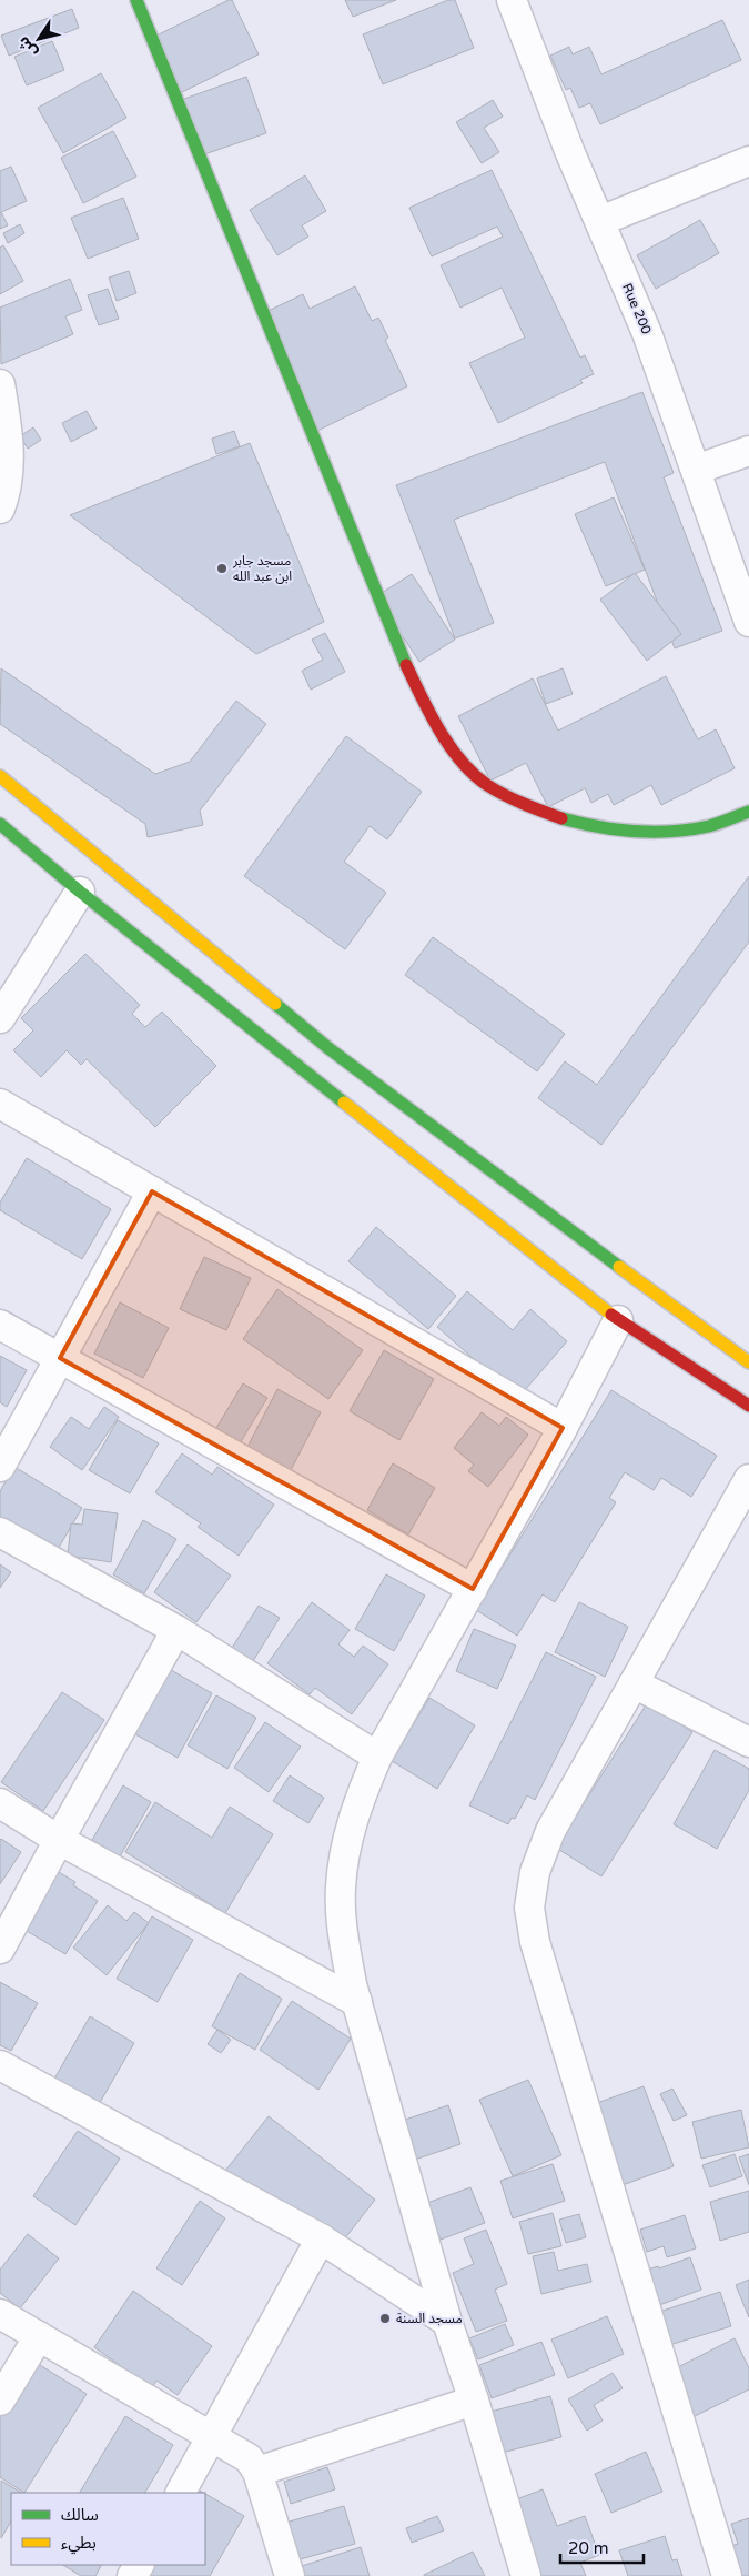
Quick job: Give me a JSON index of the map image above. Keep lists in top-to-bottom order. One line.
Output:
{"streets":{"street":["Rue 200"]},"places":["مسجد جابر ابن عبد الله","مسجد السنة"],"legend":["سالك","بطيء"],"scale_bar":"20 m","north":"bottom left"}
